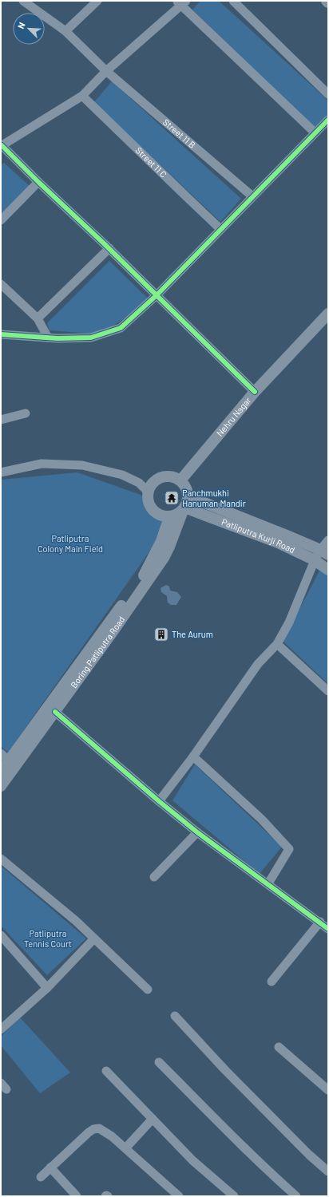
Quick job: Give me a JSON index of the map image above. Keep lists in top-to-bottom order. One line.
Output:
{"streets":{"street":["Street 11 B","Street 11 C","Nehru Nagar","Patliputra Kurji Road","Boring Patliputra Road"]},"crossings":[["Nehru Nagar","Patliputra Kurji Road"],["Nehru Nagar","Boring Patliputra Road"],["Patliputra Kurji Road","Boring Patliputra Road"]],"parks":["Patliputra Colony Main Field","Patliputra Tennis Court"],"places":{"temple":["Panchmukhi Hanuman Mandir"],"building":["The Aurum"]},"north":"top left"}
